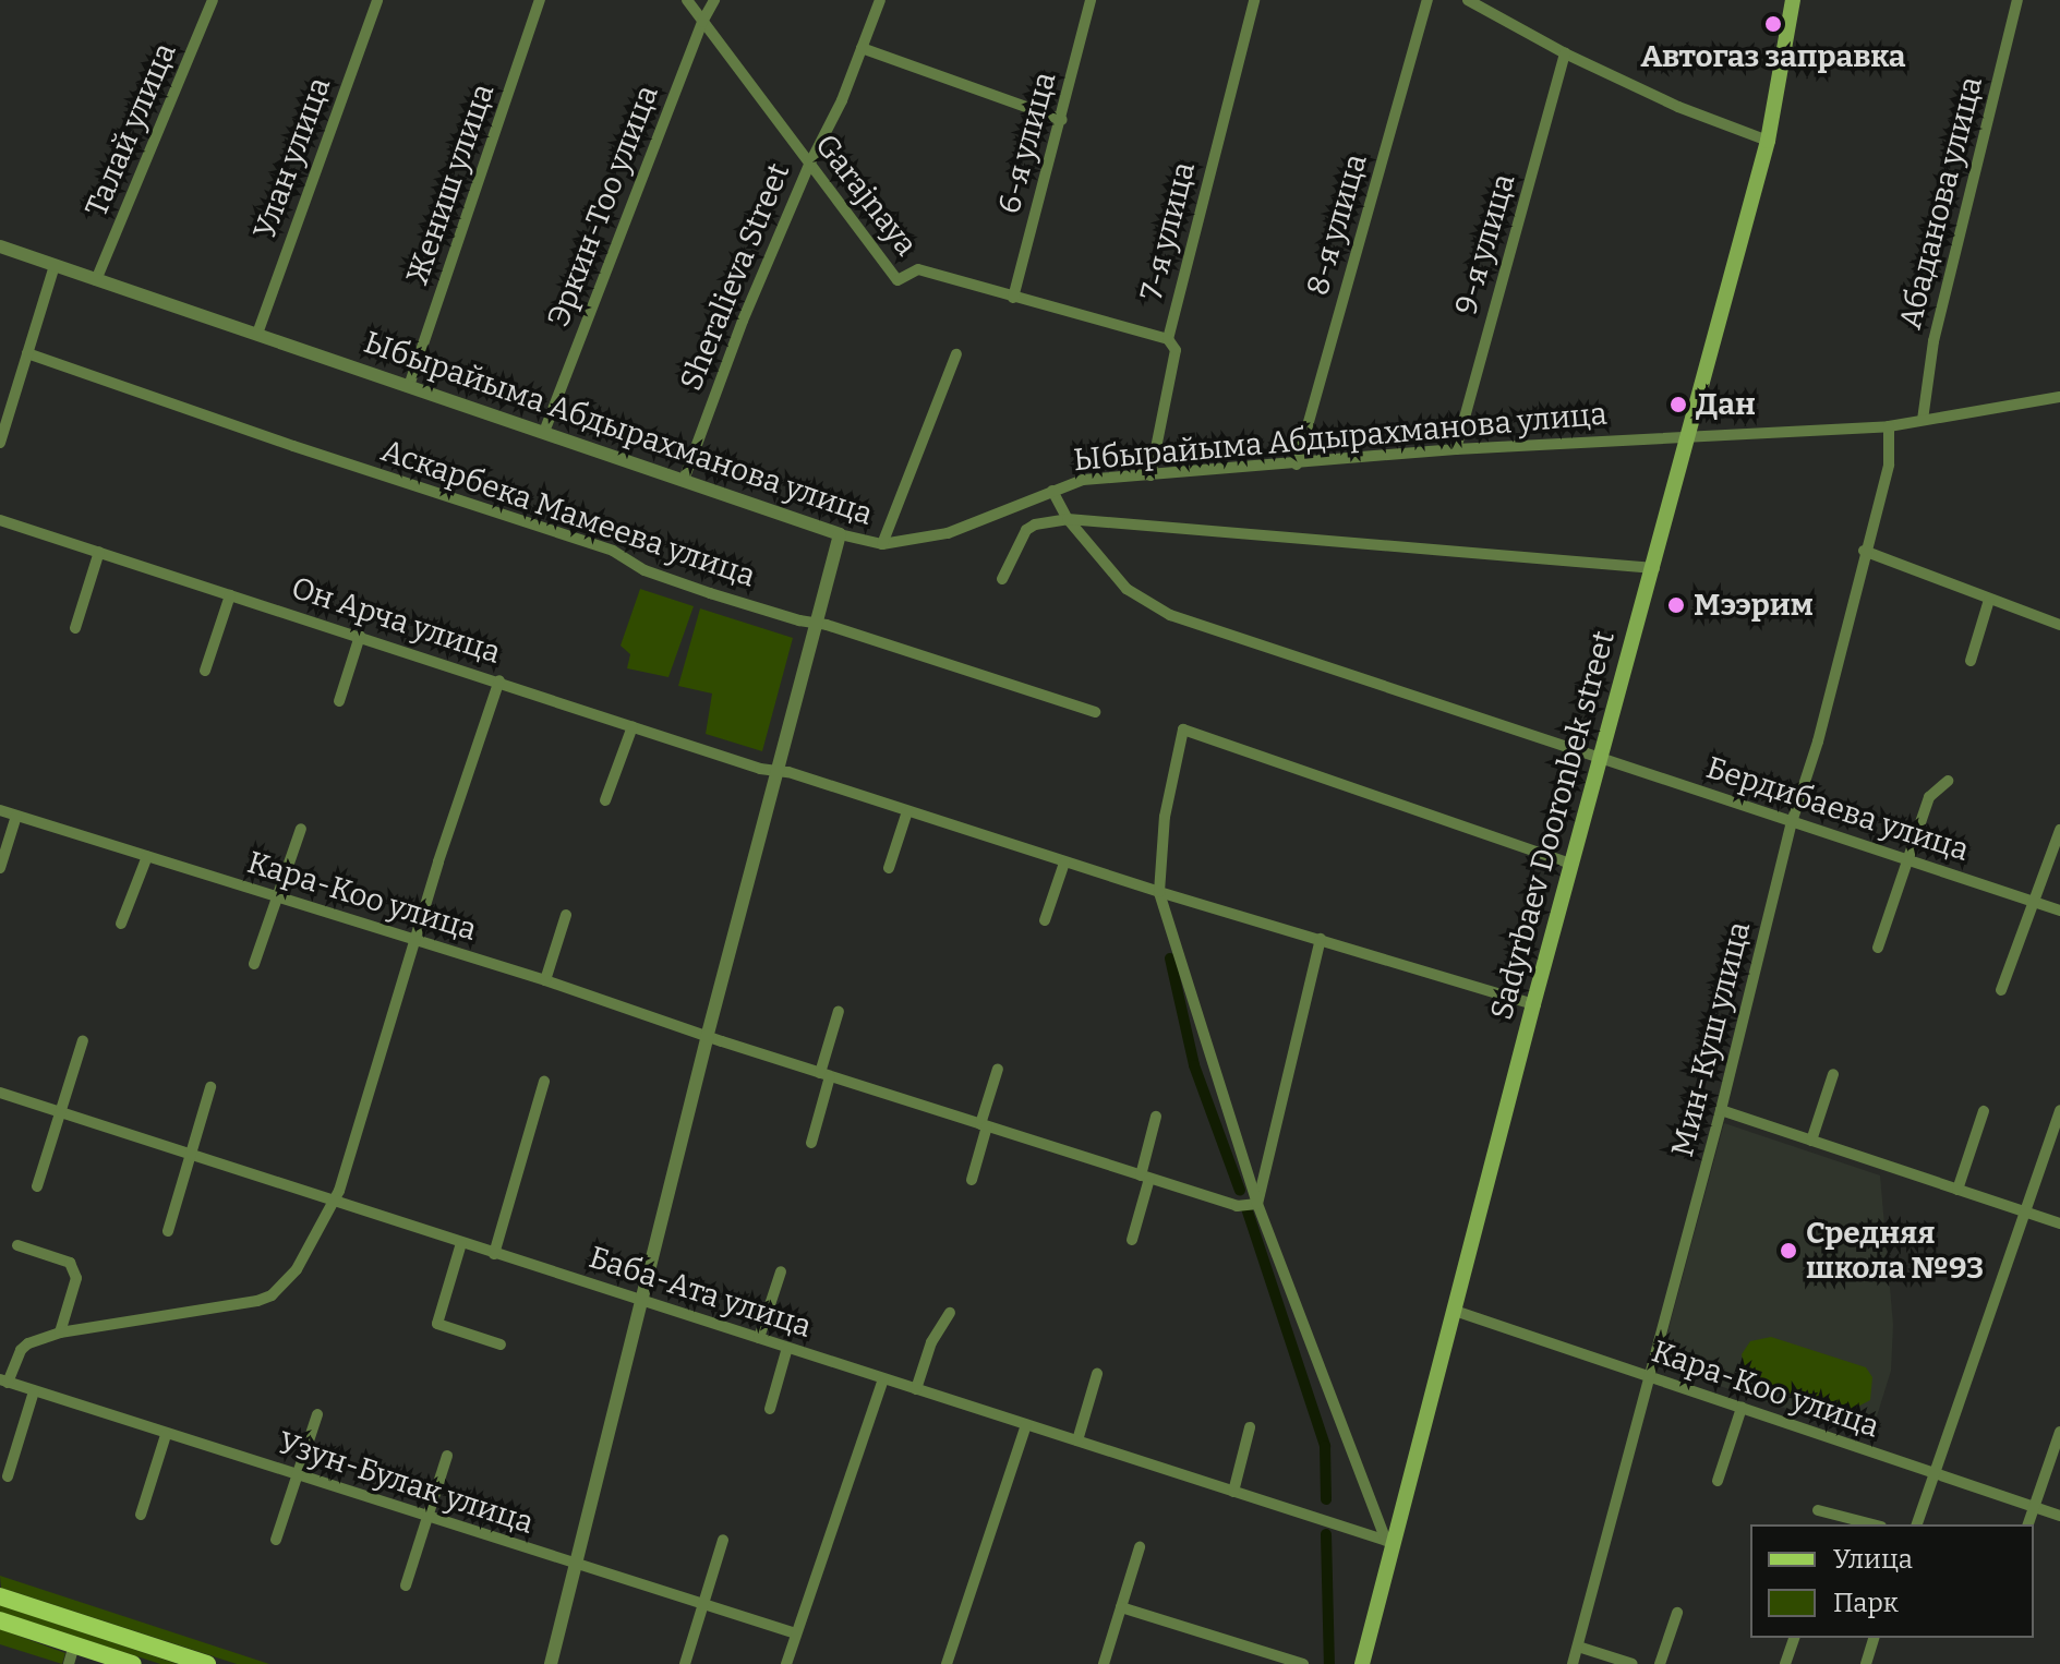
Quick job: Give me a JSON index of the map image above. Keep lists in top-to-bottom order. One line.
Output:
{"streets":{"main road":["Sadyrbaev Dooronbek street"],"street":["Талай улица","6-я улица","Улан улица","Жениш улица","Garajnaya","Абаданова улица","Эркин-Тоо улица","8-я улица","7-я улица","9-я улица","Sheralieva Street","Ыбырайыма Абдырахманова улица","Аскарбека Мамеева улица","Он Арча улица","Бердибаева улица","Кара-Коо улица","Мин-Куш улица","Баба-Ата улица","Узун-Булак улица"]},"crossings":[["Талай улица","Ыбырайыма Абдырахманова улица"],["6-я улица","Garajnaya"],["Улан улица","Ыбырайыма Абдырахманова улица"],["Жениш улица","Ыбырайыма Абдырахманова улица"],["Garajnaya","Эркин-Тоо улица"],["Garajnaya","7-я улица"],["Garajnaya","Sheralieva Street"],["Абаданова улица","Ыбырайыма Абдырахманова улица"],["Эркин-Тоо улица","Ыбырайыма Абдырахманова улица"],["8-я улица","Ыбырайыма Абдырахманова улица"],["7-я улица","Ыбырайыма Абдырахманова улица"],["9-я улица","Ыбырайыма Абдырахманова улица"],["Sheralieva Street","Ыбырайыма Абдырахманова улица"],["Ыбырайыма Абдырахманова улица","Бердибаева улица"],["Ыбырайыма Абдырахманова улица","Sadyrbaev Dooronbek street"],["Ыбырайыма Абдырахманова улица","Мин-Куш улица"],["Он Арча улица","Sadyrbaev Dooronbek street"],["Бердибаева улица","Sadyrbaev Dooronbek street"],["Бердибаева улица","Мин-Куш улица"],["Sadyrbaev Dooronbek street","Кара-Коо улица"],["Sadyrbaev Dooronbek street","Баба-Ата улица"],["Кара-Коо улица","Мин-Куш улица"]],"places":["Автогаз заправка","Дан","Мээрим","Средняя школа №93"],"legend":["Улица","Парк"]}
